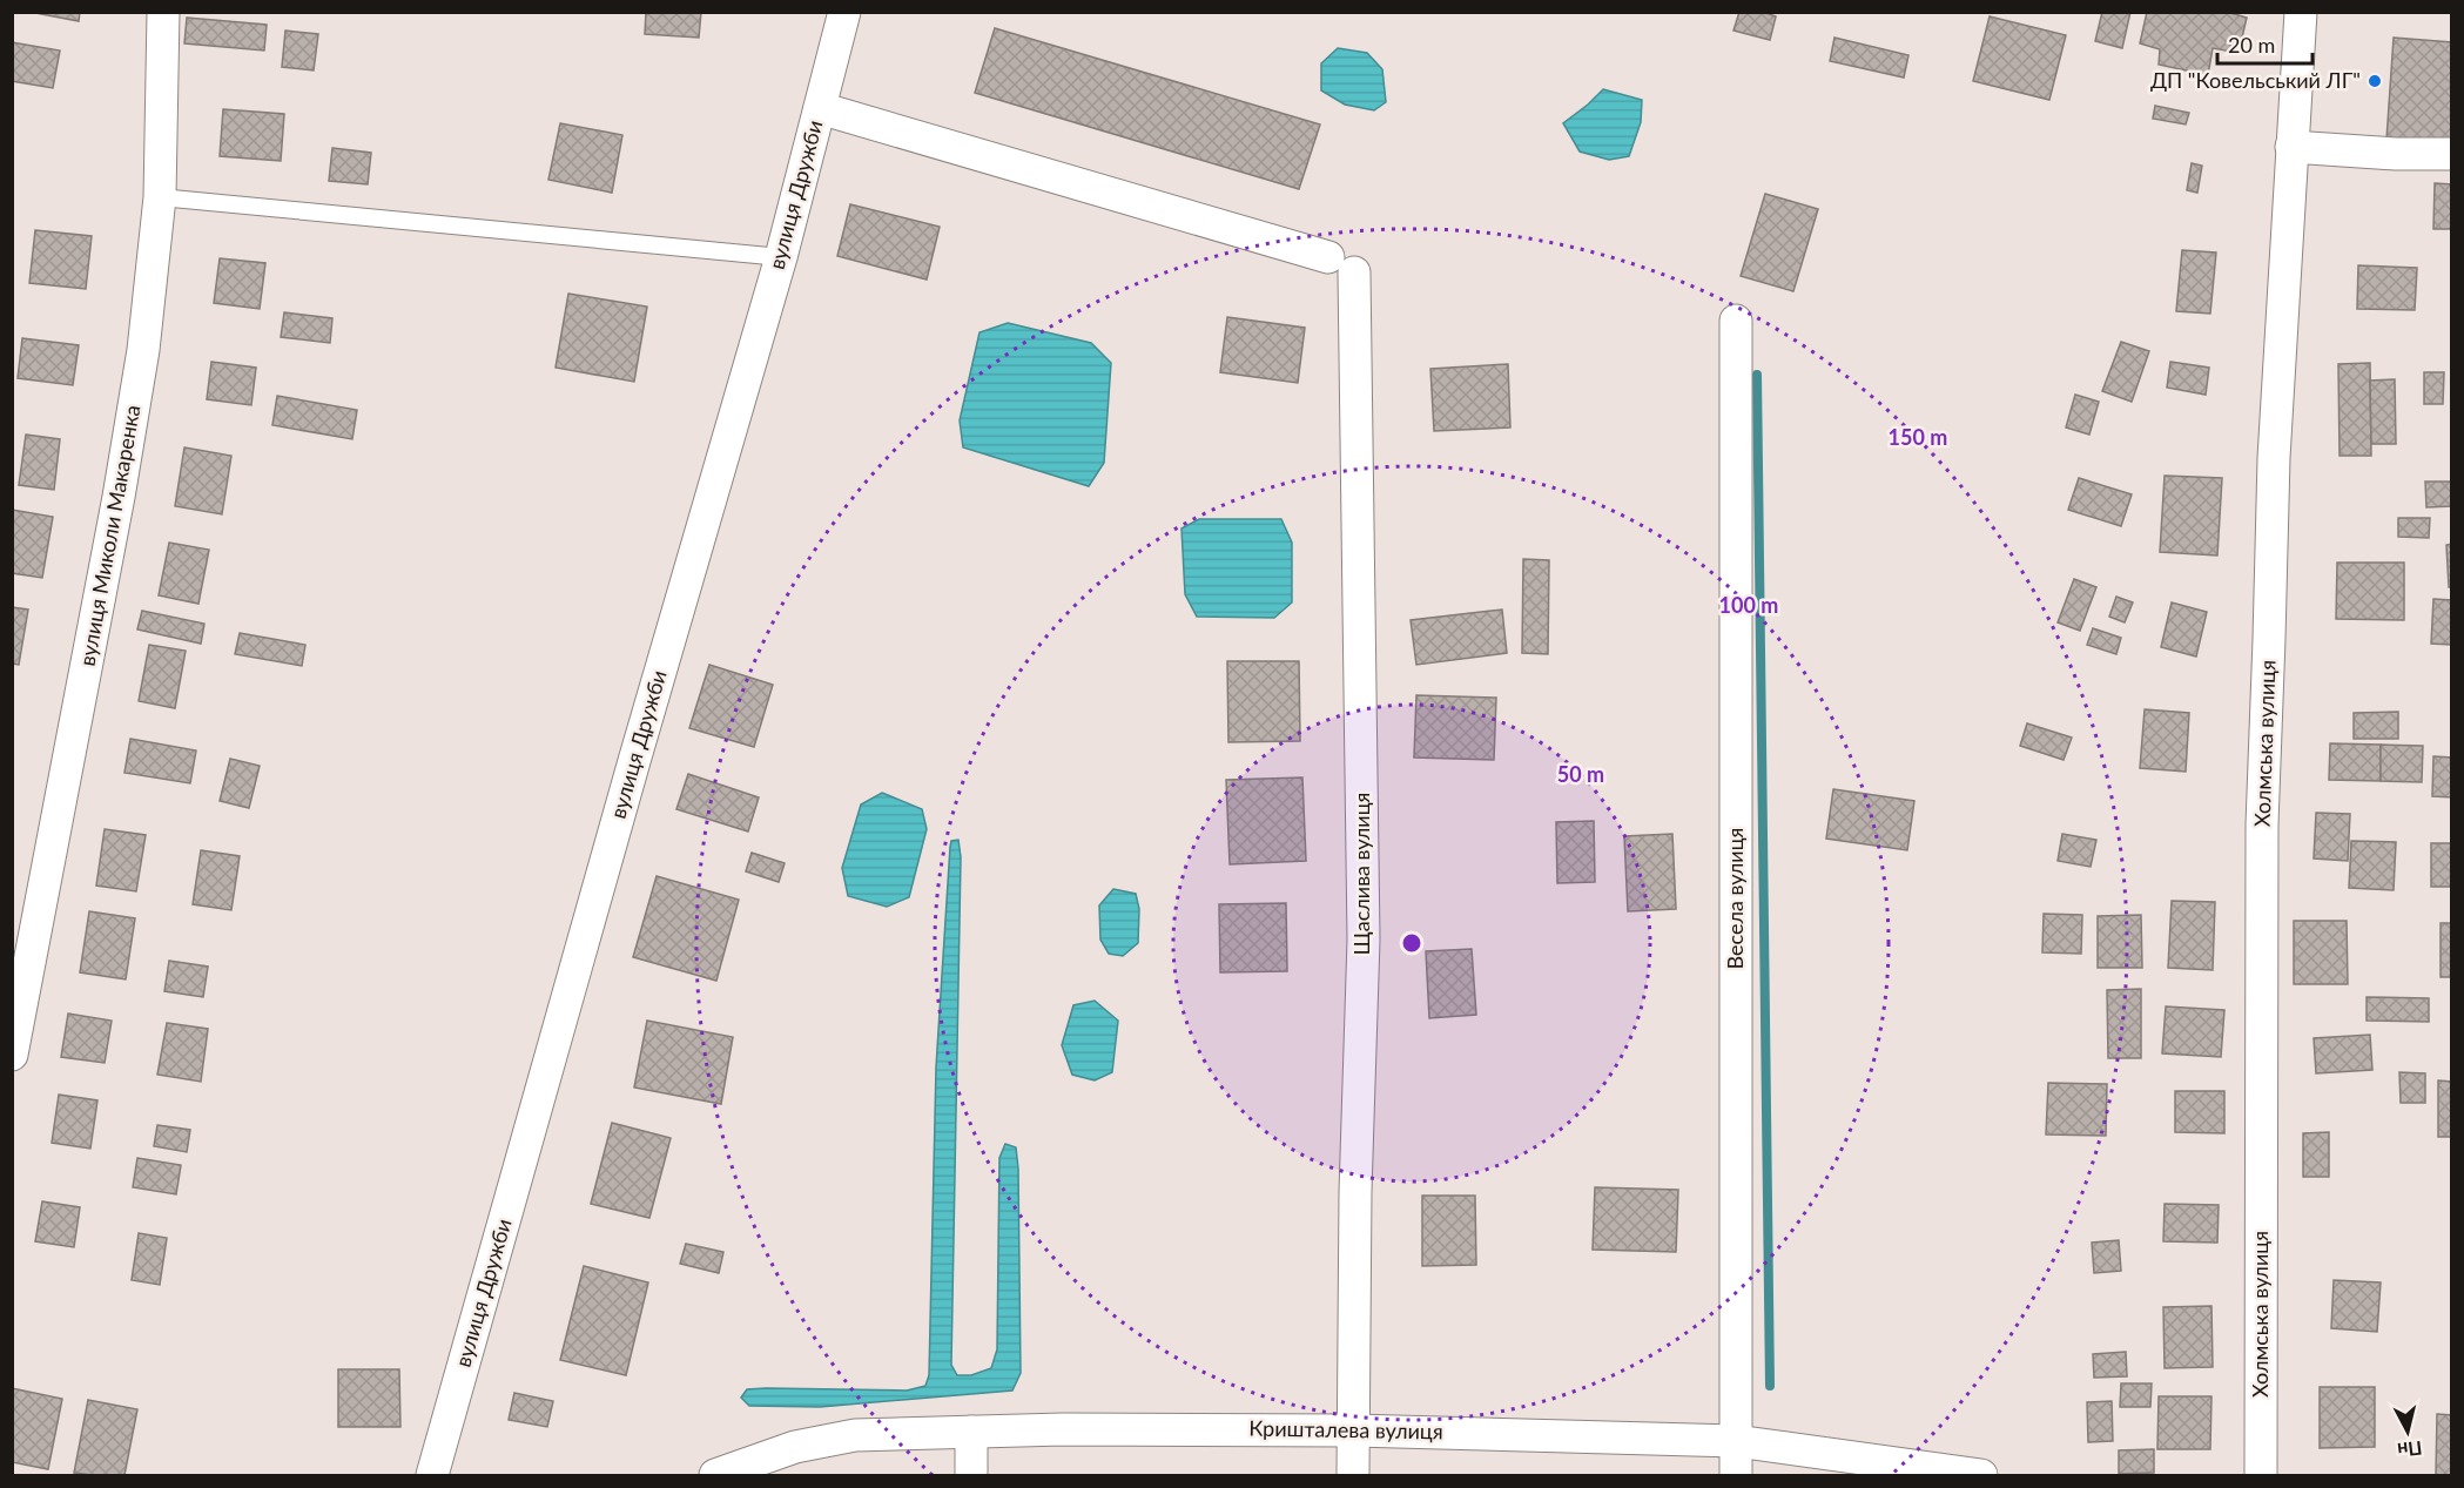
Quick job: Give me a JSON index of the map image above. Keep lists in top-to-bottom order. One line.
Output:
{"streets":{"street":["вулиця Дружби","вулиця Миколи Макаренка","Холмська вулиця","Щаслива вулиця","Весела вулиця","Кришталева вулиця"]},"crossings":[["вулиця Дружби","Щаслива вулиця"],["Щаслива вулиця","Кришталева вулиця"],["Весела вулиця","Кришталева вулиця"]],"places":["ДП \"Ковельський ЛГ\""],"scale_bar":"20 m","north":"bottom","rings":["150 m","100 m","50 m"]}
